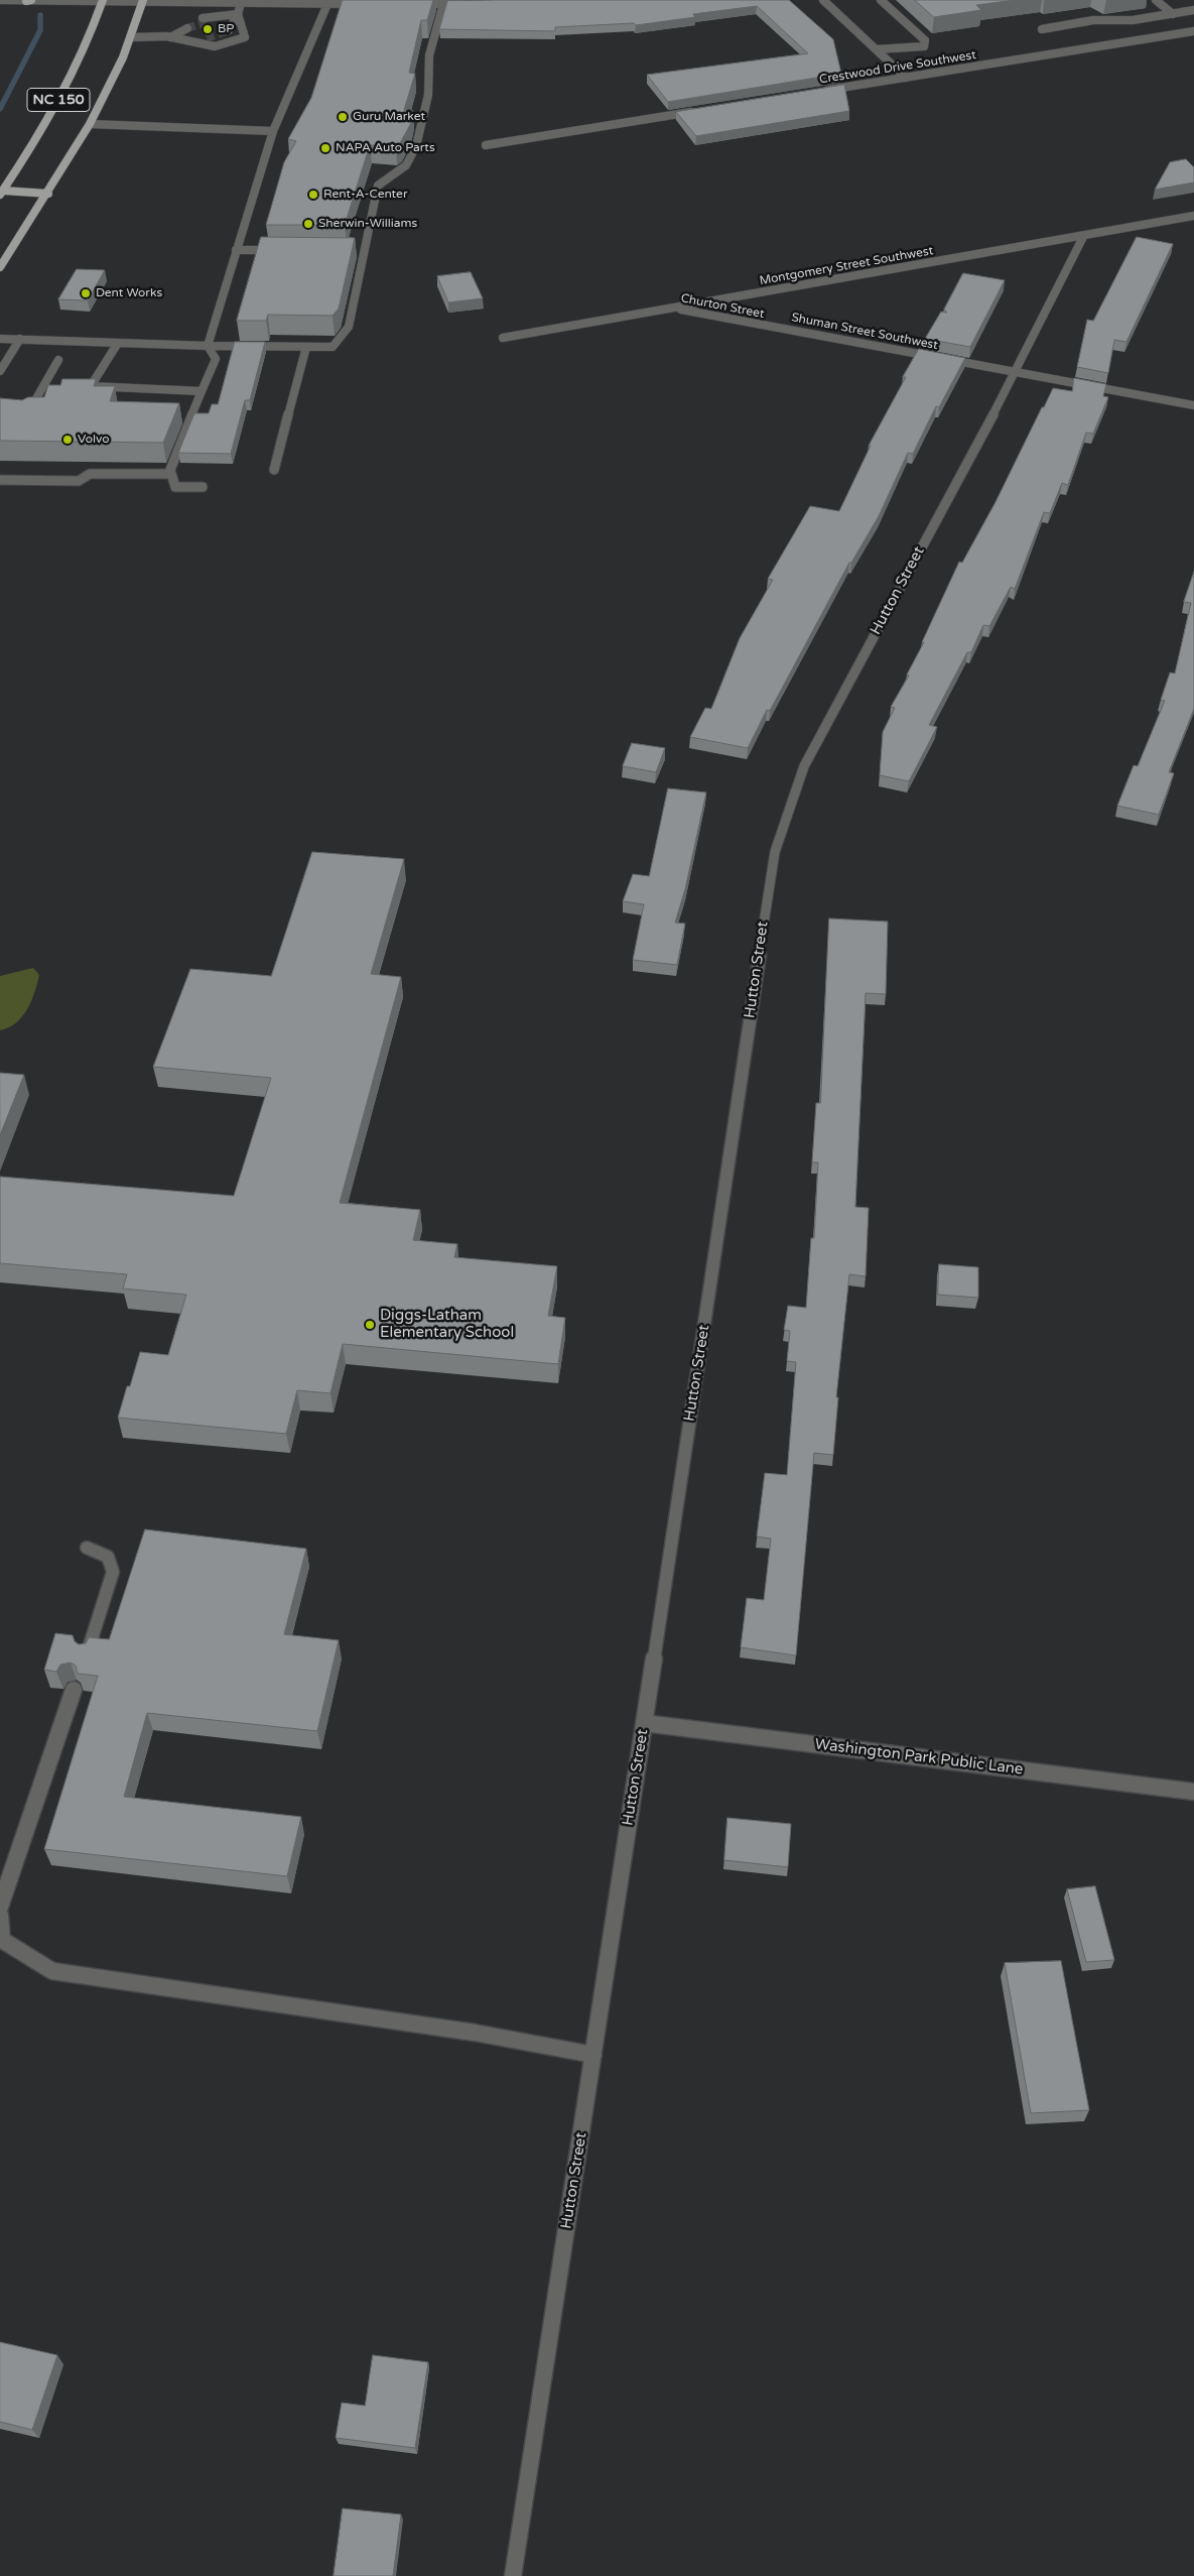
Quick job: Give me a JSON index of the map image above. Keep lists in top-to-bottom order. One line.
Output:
{"streets":{"main road":["NC 150"],"street":["Crestwood Drive Southwest","Montgomery Street Southwest","Churton Street","Shuman Street Southwest","Hutton Street","Washington Park Public Lane"]},"crossings":[["Montgomery Street Southwest","Churton Street"],["Montgomery Street Southwest","Hutton Street"],["Churton Street","Shuman Street Southwest"],["Shuman Street Southwest","Hutton Street"],["Hutton Street","Washington Park Public Lane"]],"places":["BP","Guru Market","NAPA Auto Parts","Rent-A-Center","Sherwin-Williams","Dent Works","Volvo","Diggs-Latham Elementary School"]}
